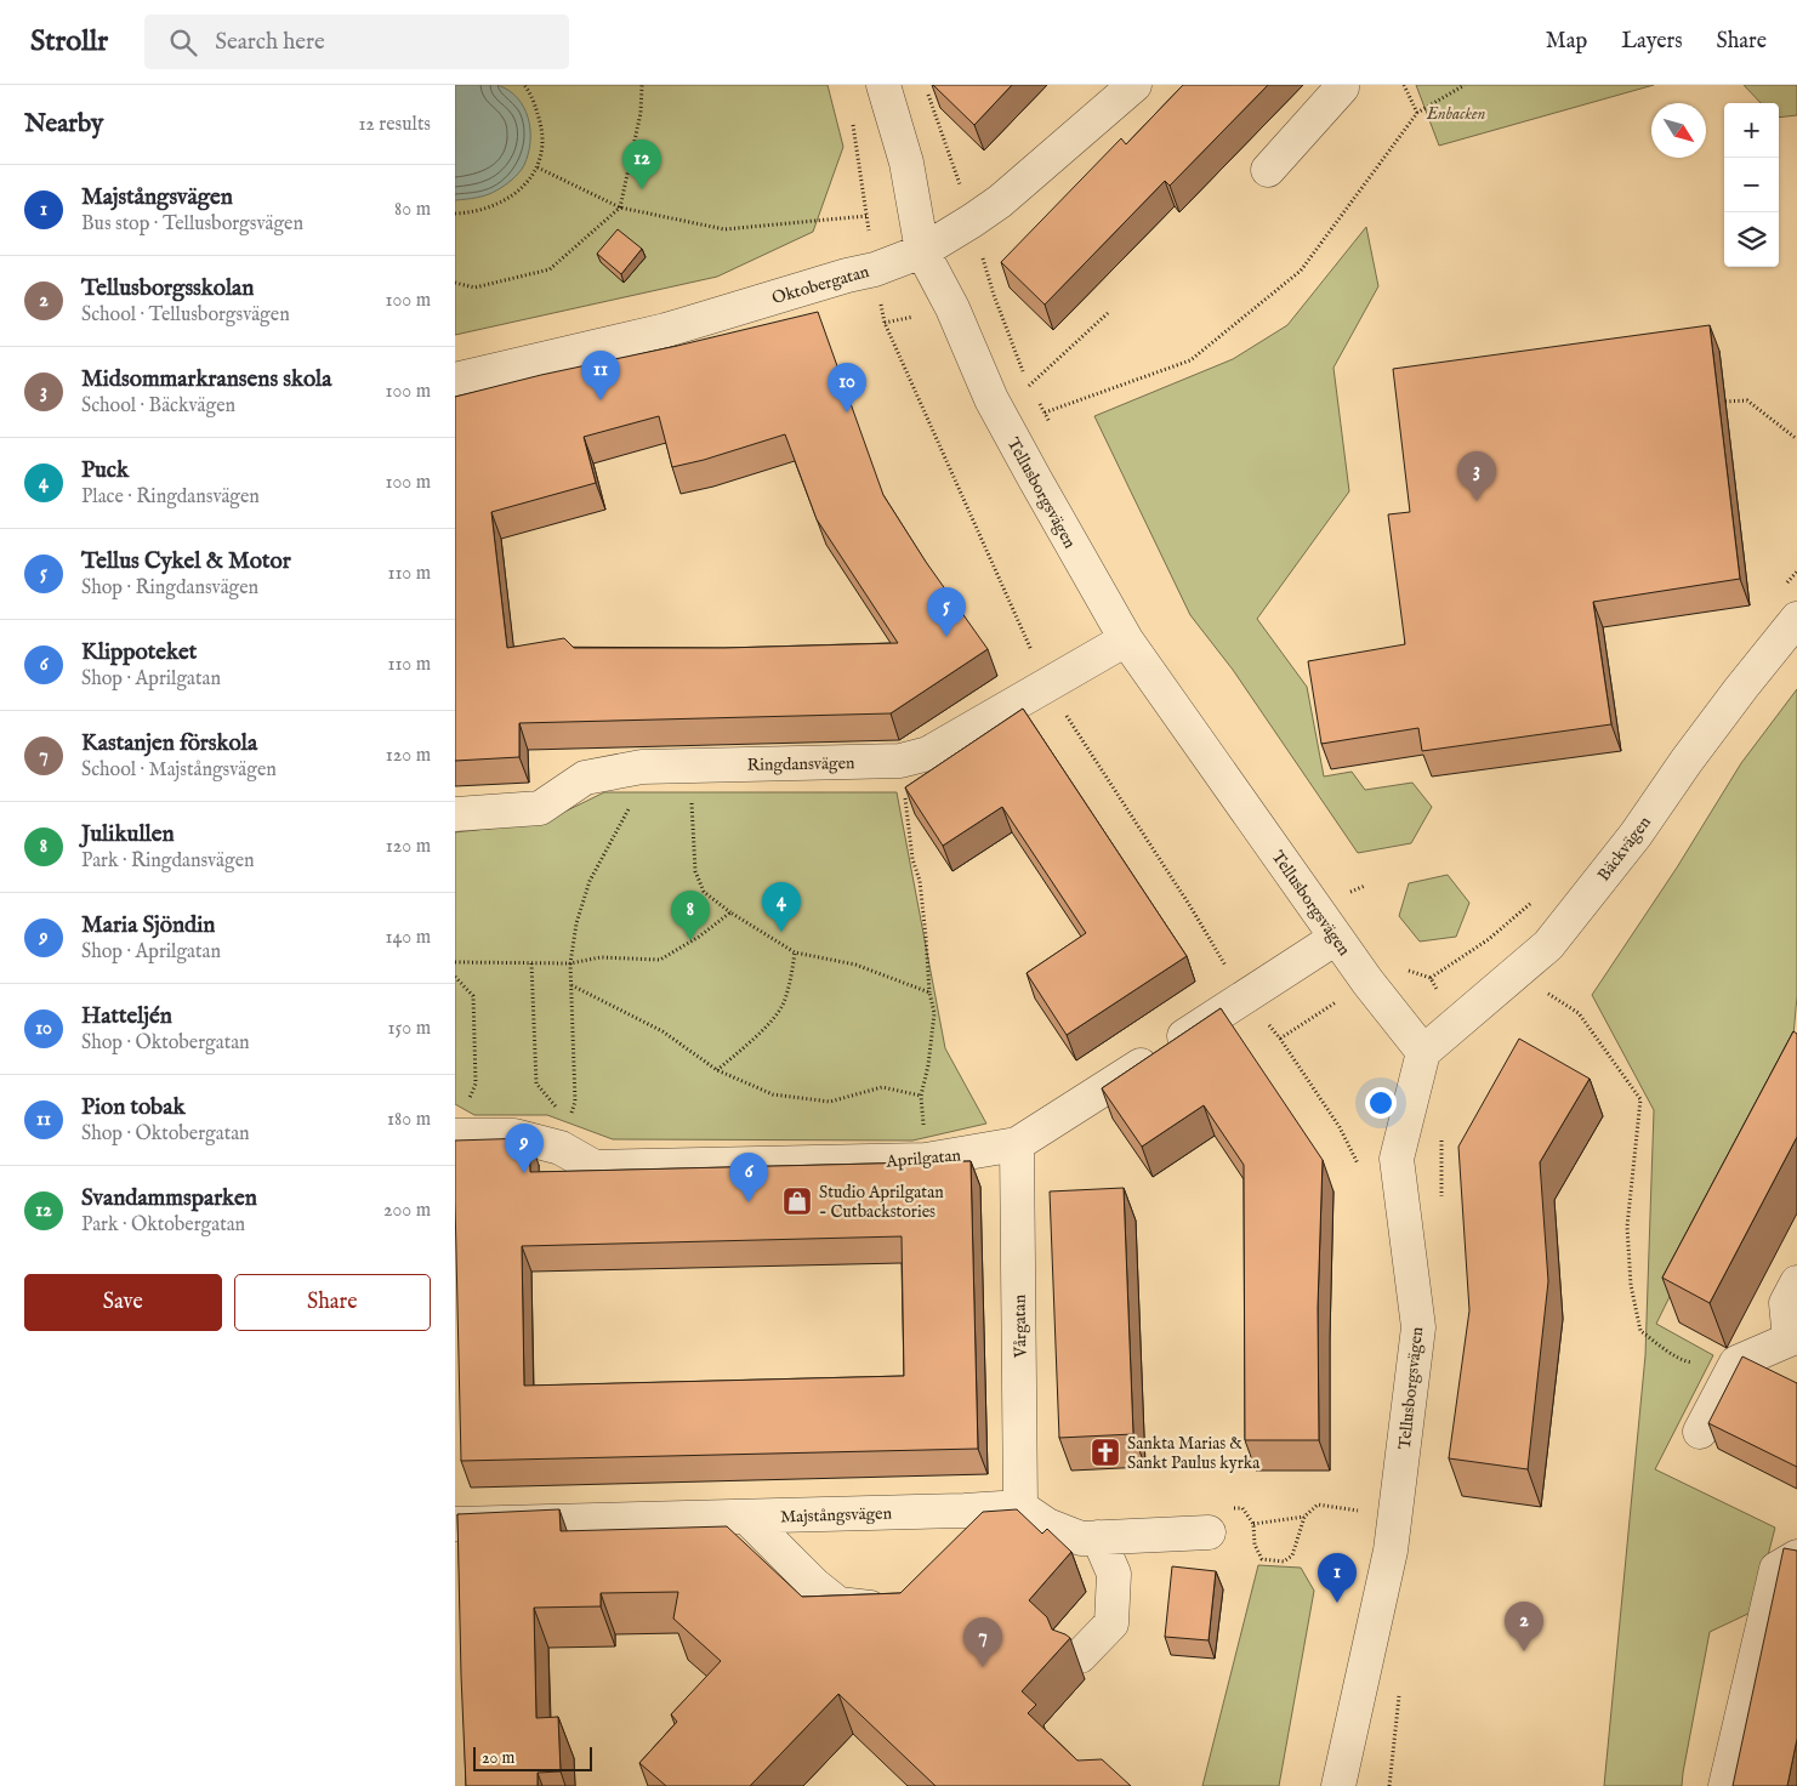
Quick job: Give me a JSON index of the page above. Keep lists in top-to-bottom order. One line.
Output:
{"streets":{"street":["Oktobergatan","Tellusborgsvägen","Ringdansvägen","Bäckvägen","Aprilgatan","Vårgatan","Majstångsvägen"]},"crossings":[["Oktobergatan","Tellusborgsvägen"],["Tellusborgsvägen","Ringdansvägen"],["Tellusborgsvägen","Bäckvägen"],["Tellusborgsvägen","Aprilgatan"],["Aprilgatan","Vårgatan"],["Vårgatan","Majstångsvägen"]],"parks":["Enbacken"],"places":{"shop":["Studio Aprilgatan - Cutbackstories"],"church":["Sankta Marias & Sankt Paulus kyrka"]},"scale_bar":"20 m","north":"bottom right","page":{"header":"Strollr","search":"Search here","nav":["Map","Layers","Share"],"heading":["Nearby","12 results"],"map_buttons":["+","−"],"pins":["12","11","10","3","5","4","8","9","6","1","2","7"],"list":[{"mark":"1","name":"Majstångsvägen","note":"Bus stop · Tellusborgsvägen","value":"80 m"},{"mark":"2","name":"Tellusborgsskolan","note":"School · Tellusborgsvägen","value":"100 m"},{"mark":"3","name":"Midsommarkransens skola","note":"School · Bäckvägen","value":"100 m"},{"mark":"4","name":"Puck","note":"Place · Ringdansvägen","value":"100 m"},{"mark":"5","name":"Tellus Cykel & Motor","note":"Shop · Ringdansvägen","value":"110 m"},{"mark":"6","name":"Klippoteket","note":"Shop · Aprilgatan","value":"110 m"},{"mark":"7","name":"Kastanjen förskola","note":"School · Majstångsvägen","value":"120 m"},{"mark":"8","name":"Julikullen","note":"Park · Ringdansvägen","value":"120 m"},{"mark":"9","name":"Maria Sjöndin","note":"Shop · Aprilgatan","value":"140 m"},{"mark":"10","name":"Hatteljén","note":"Shop · Oktobergatan","value":"150 m"},{"mark":"11","name":"Pion tobak","note":"Shop · Oktobergatan","value":"180 m"},{"mark":"12","name":"Svandammsparken","note":"Park · Oktobergatan","value":"200 m"}],"buttons":["Save","Share"],"scale":"20 m"}}
